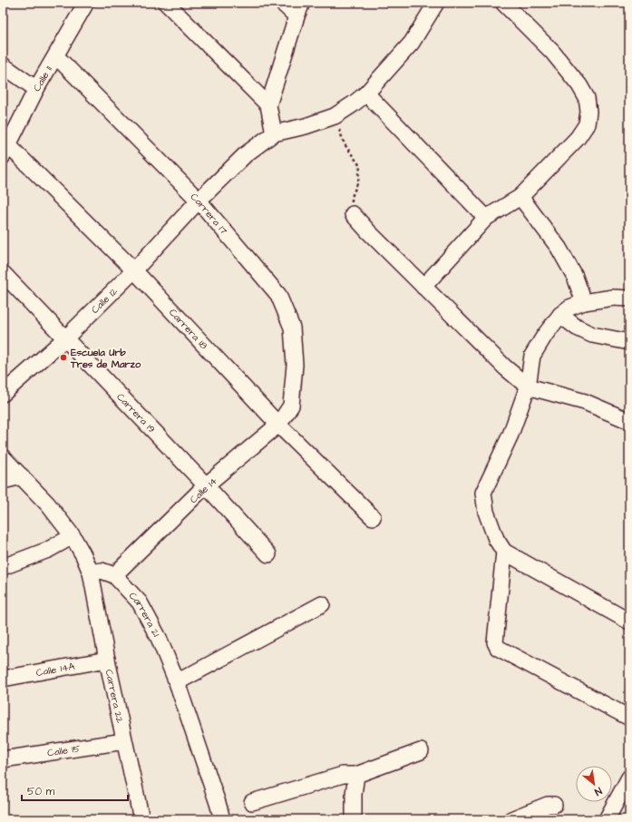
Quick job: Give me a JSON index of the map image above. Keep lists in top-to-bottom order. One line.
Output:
{"streets":{"street":["Calle 11","Carrera 17","Calle 12","Carrera 18","Carrera 19","Calle 14","Carrera 21","Calle 14A","Carrera 22","Calle 15"]},"crossings":[["Calle 11","Carrera 17"],["Calle 11","Carrera 18"],["Carrera 17","Calle 12"],["Carrera 17","Calle 14"],["Calle 12","Carrera 18"],["Calle 12","Carrera 19"],["Carrera 18","Calle 14"],["Carrera 19","Calle 14"],["Calle 14","Carrera 21"],["Calle 14A","Carrera 22"],["Carrera 22","Calle 15"]],"places":["Escuela Urb Tres de Marzo"],"scale_bar":"50 m","north":"bottom right"}
